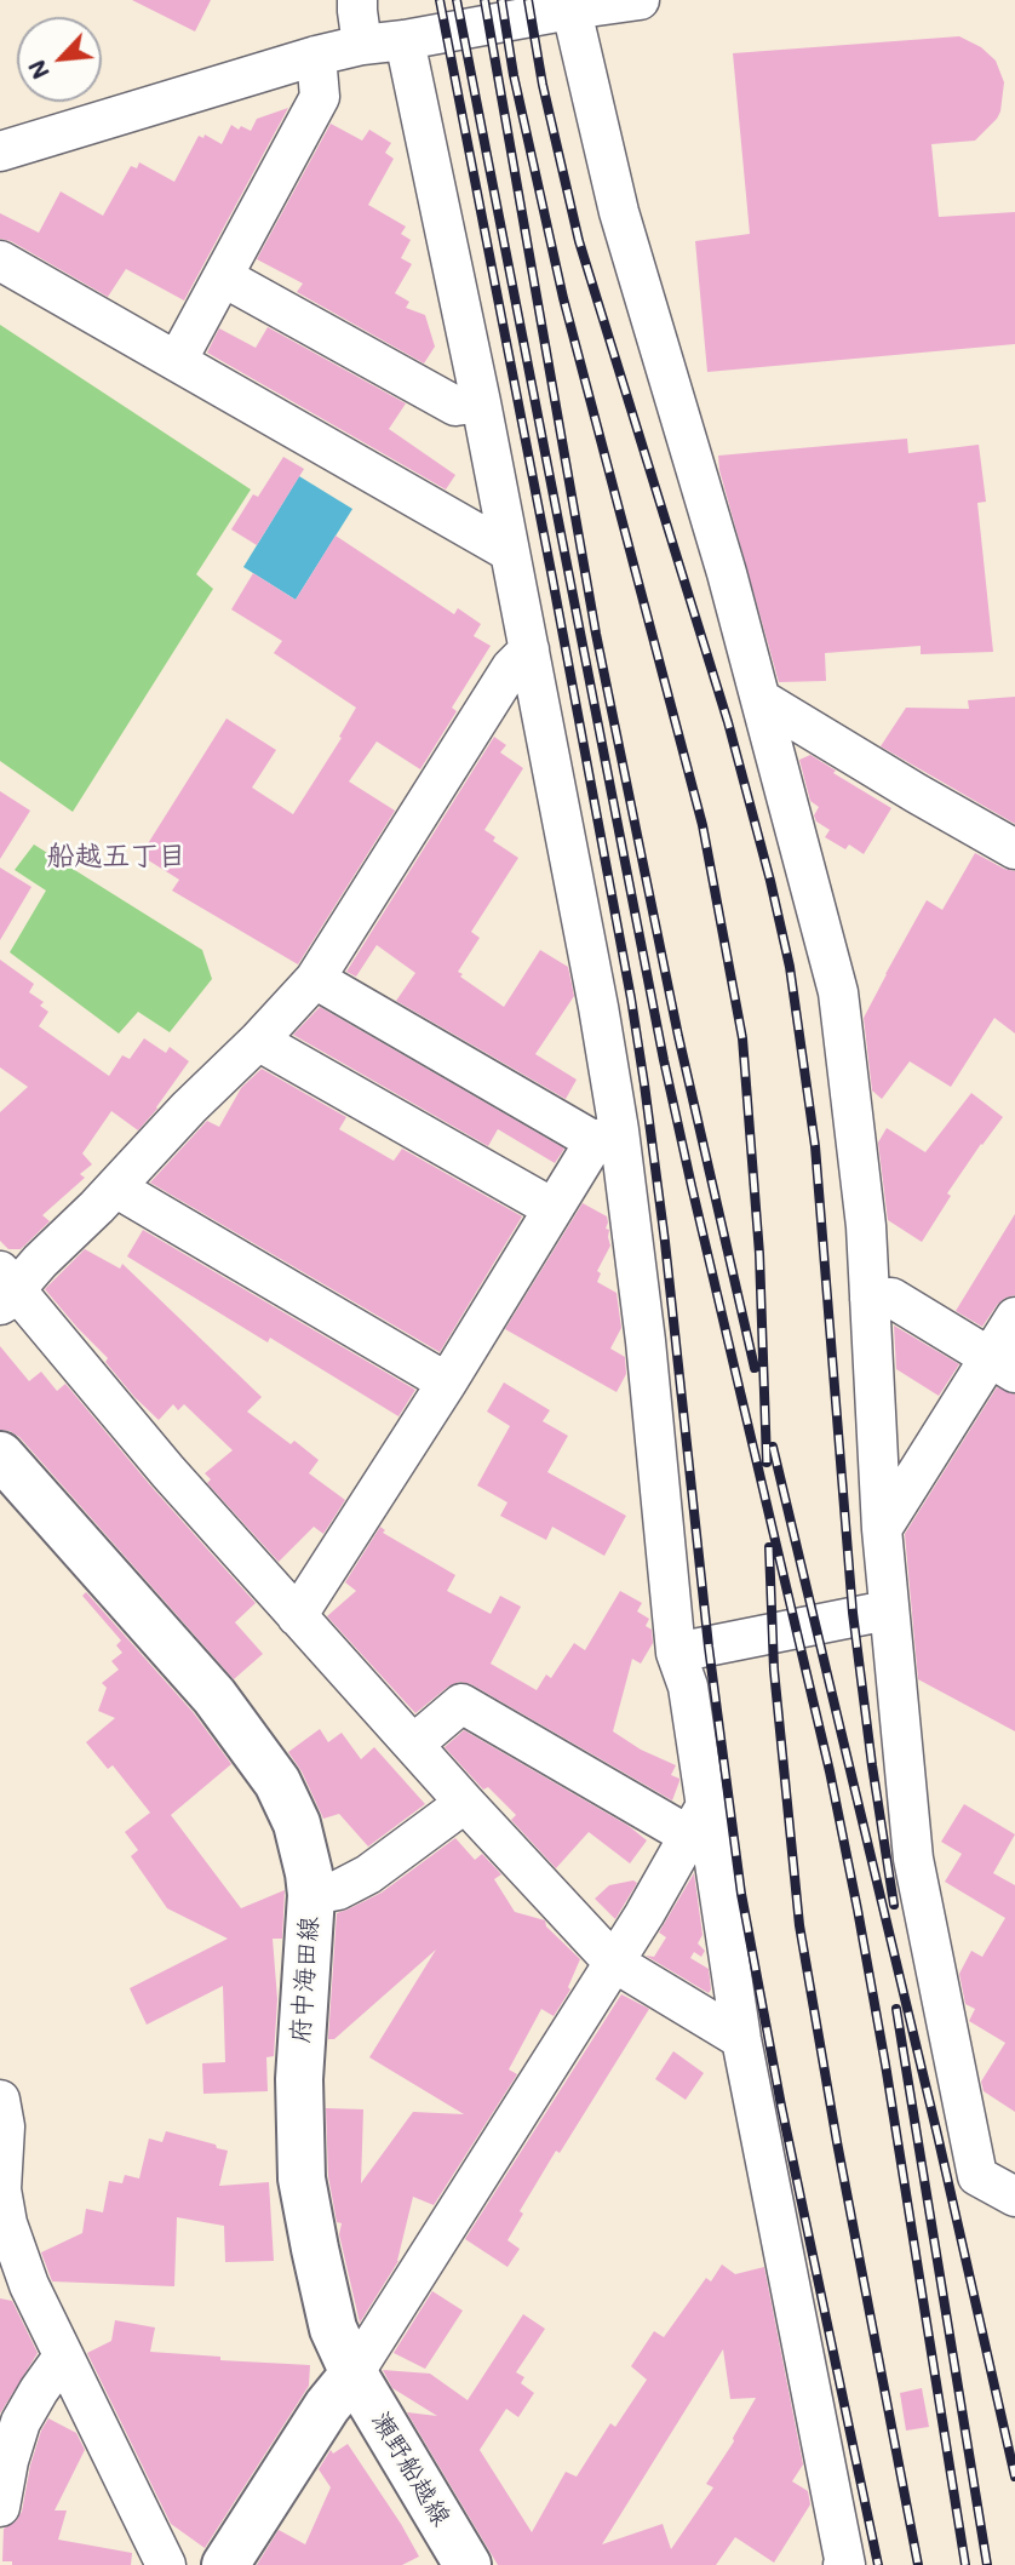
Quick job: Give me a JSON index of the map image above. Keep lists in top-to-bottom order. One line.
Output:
{"streets":{"main road":["府中海田線","瀬野船越線"]},"crossings":[["府中海田線","瀬野船越線"]],"districts":["船越五丁目"],"north":"bottom left"}
